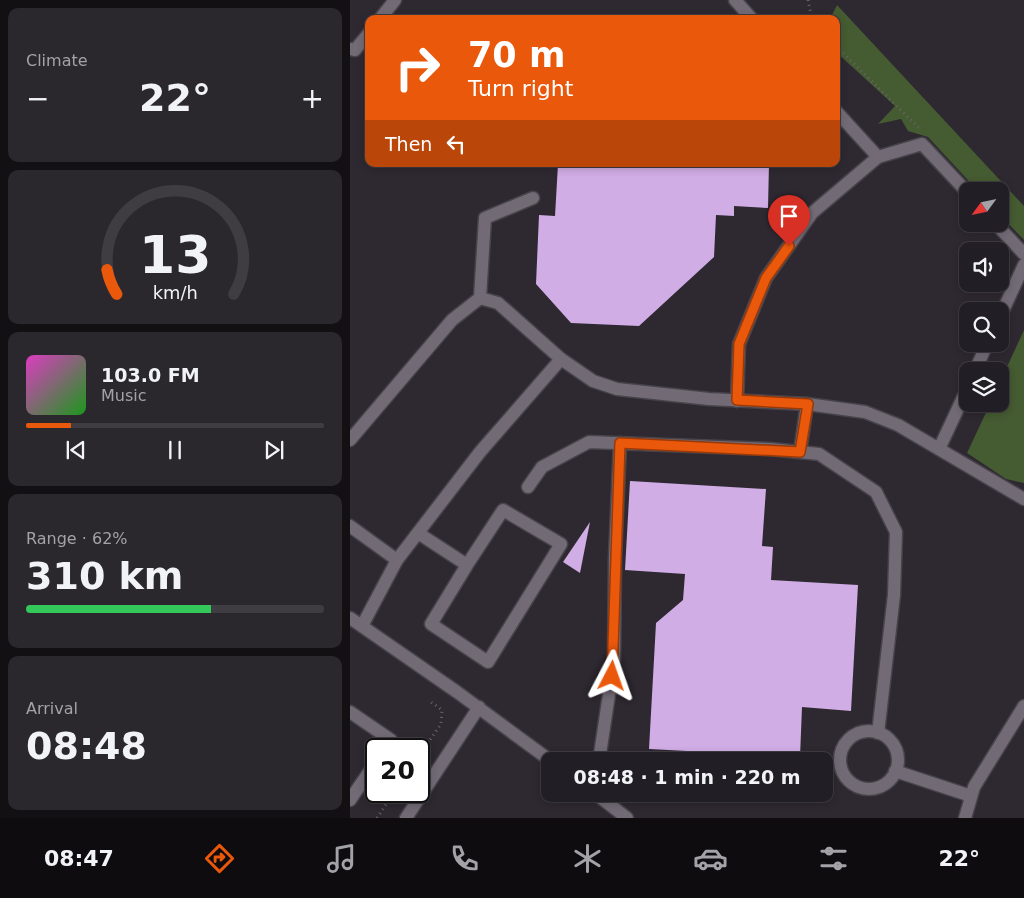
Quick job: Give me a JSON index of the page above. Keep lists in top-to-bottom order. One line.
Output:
{"north":"bottom left","page":{"tile":["Climate",["Range · 62%","310 km"],["Arrival","08:48"]],"turn":["70 m","Turn right"],"heat":["−","22°","+"],"then":"Then","song":["103.0 FM","Music"],"limit":"20","trip":"08:48 · 1 min · 220 m","tabs":["08:47","22°"],"gauge":["13","km/h"]}}
